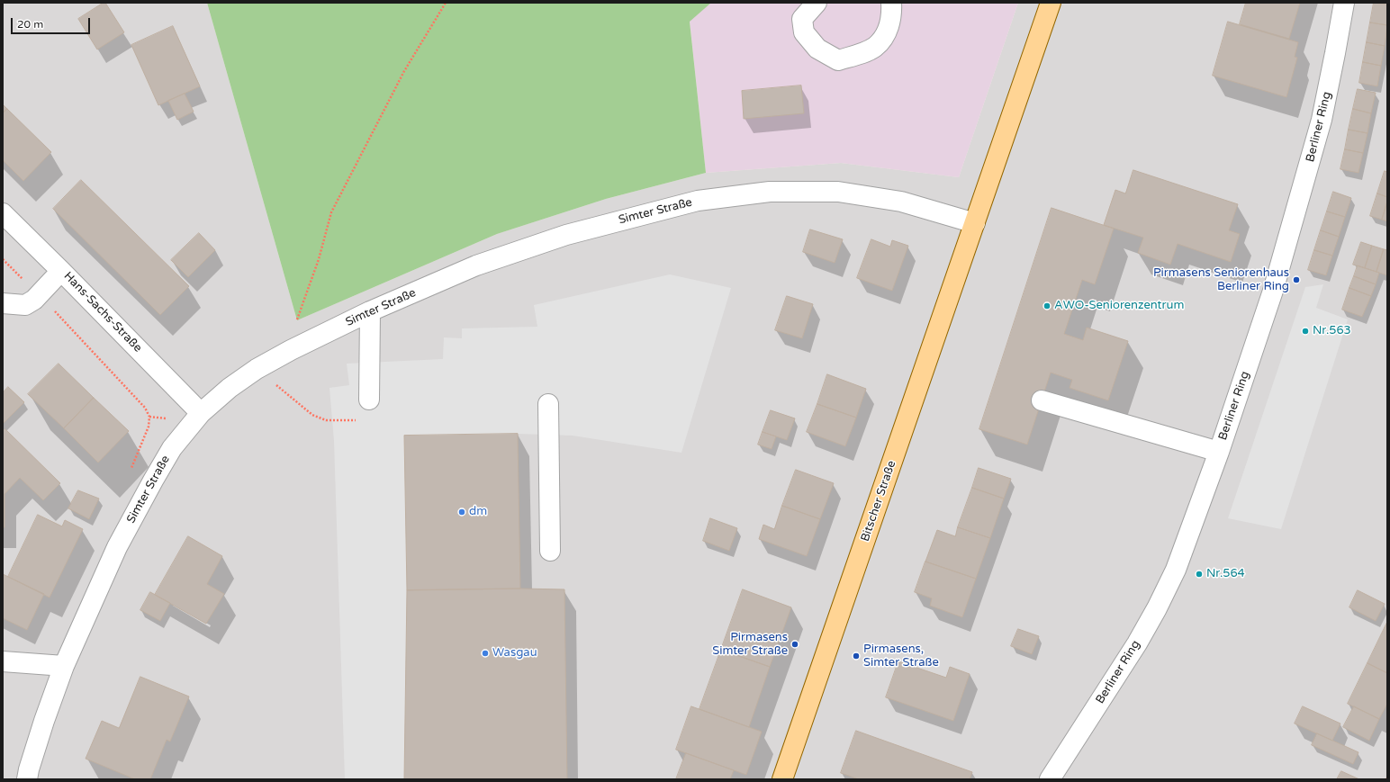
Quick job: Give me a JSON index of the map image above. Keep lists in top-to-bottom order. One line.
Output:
{"streets":{"main road":["Bitscher Straße"],"street":["Berliner Ring","Simter Straße","Hans-Sachs-Straße"]},"crossings":[["Simter Straße","Hans-Sachs-Straße"],["Simter Straße","Bitscher Straße"]],"places":["Pirmasens Seniorenhaus Berliner Ring","AWO-Seniorenzentrum","Nr.563","dm","Nr.564","Pirmasens Simter Straße","Wasgau","Pirmasens, Simter Straße"],"scale_bar":"20 m"}
